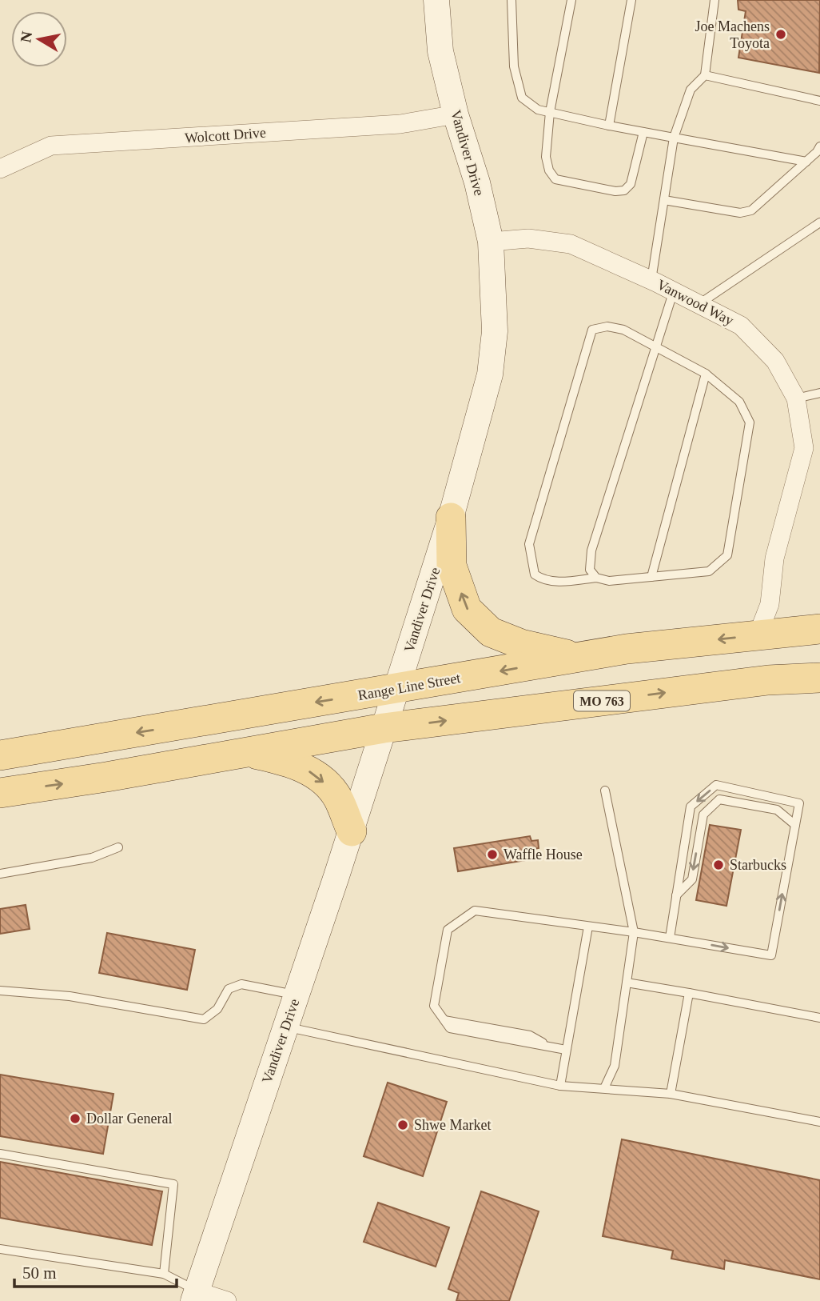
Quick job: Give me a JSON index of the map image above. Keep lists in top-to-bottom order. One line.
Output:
{"streets":{"main road":["Vandiver Drive","Range Line Street","MO 763"],"street":["Wolcott Drive","Vanwood Way"]},"crossings":[["Wolcott Drive","Vandiver Drive"],["Vandiver Drive","Vanwood Way"],["Vandiver Drive","Range Line Street"],["Vandiver Drive","MO 763"],["Vanwood Way","Range Line Street"]],"places":["Joe Machens Toyota","Waffle House","Starbucks","Dollar General","Shwe Market"],"scale_bar":"50 m","north":"left"}
